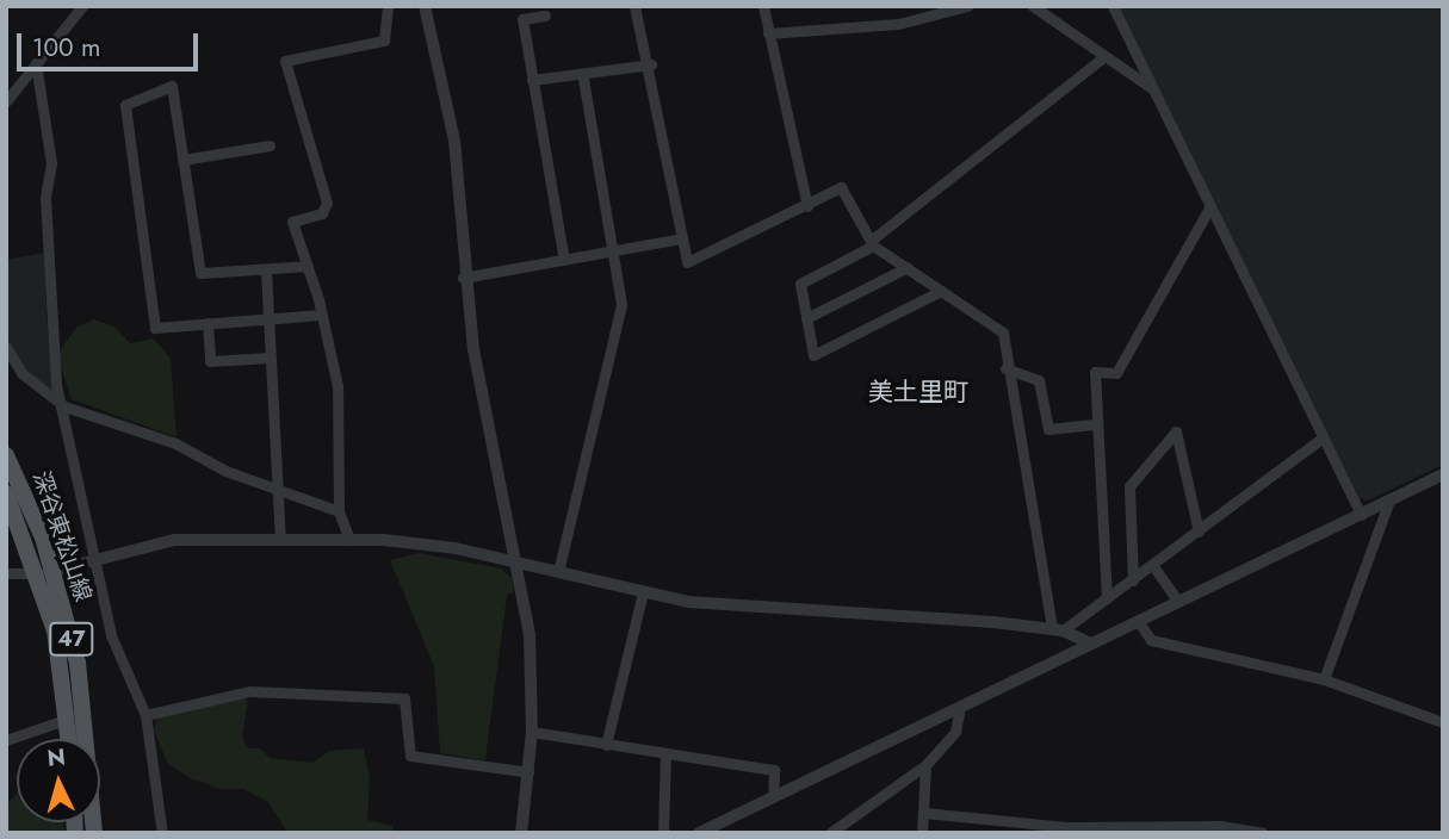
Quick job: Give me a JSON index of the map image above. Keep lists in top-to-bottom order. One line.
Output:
{"streets":{"main road":["深谷東松山線","47"]},"districts":["美土里町"],"scale_bar":"100 m","north":"top"}
